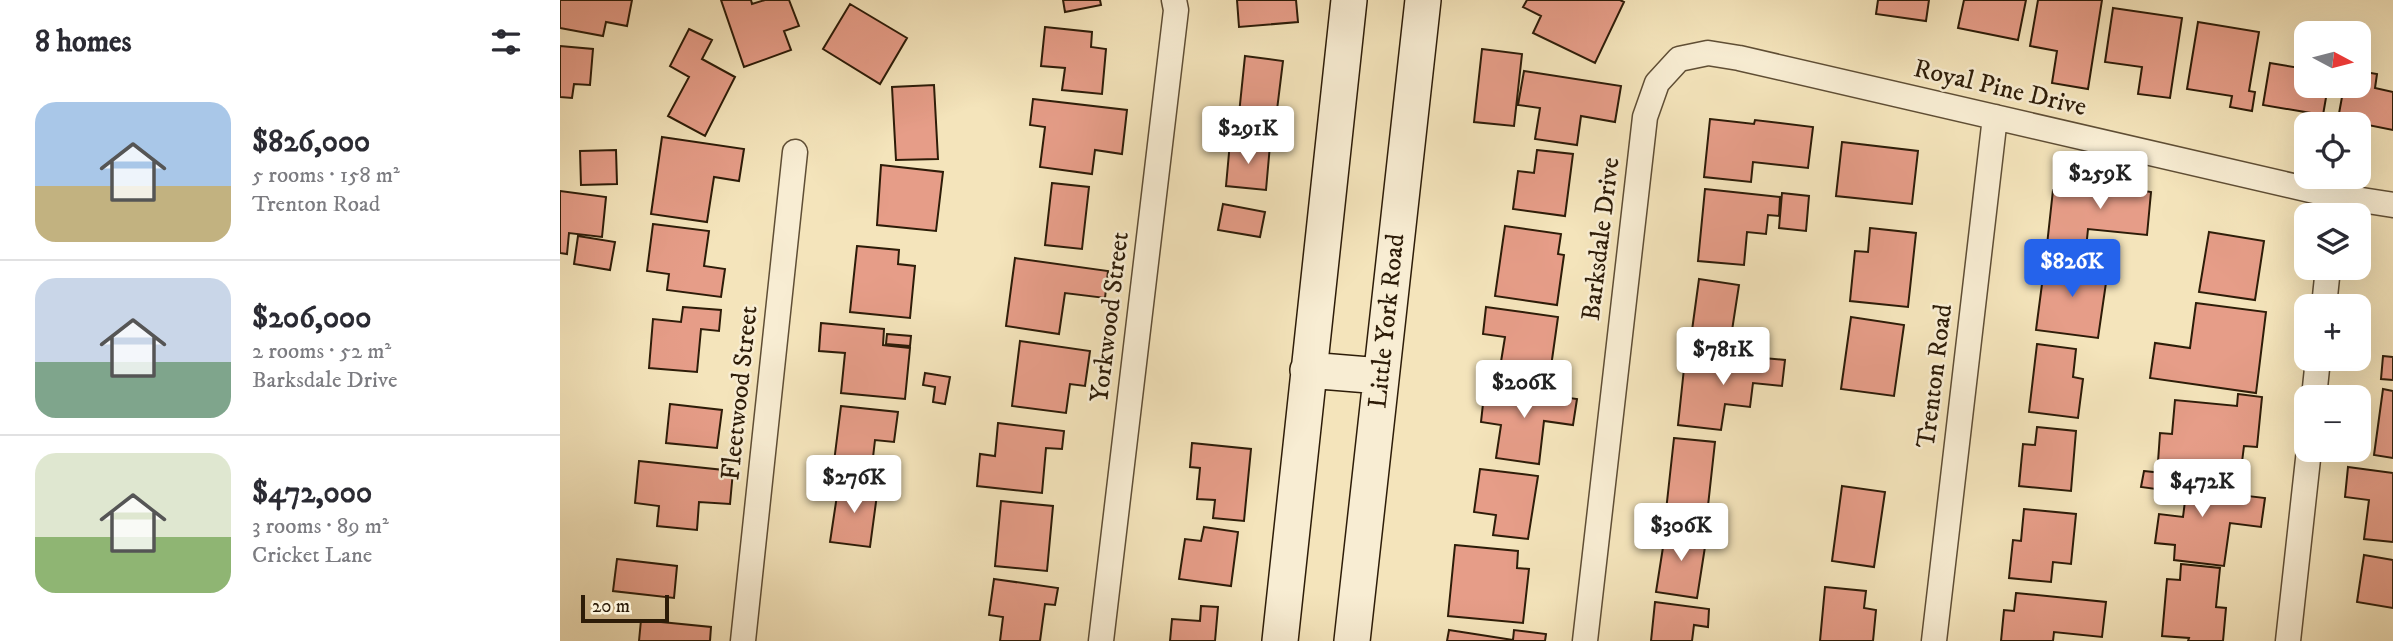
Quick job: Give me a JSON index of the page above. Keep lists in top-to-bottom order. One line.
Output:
{"streets":{"main road":["Little York Road"],"street":["Royal Pine Drive","Barksdale Drive","Yorkwood Street","Trenton Road","Fleetwood Street"]},"crossings":[["Royal Pine Drive","Barksdale Drive"],["Royal Pine Drive","Trenton Road"]],"scale_bar":"20 m","north":"right","page":{"heading":"8 homes","map_buttons":["+","−"],"list":[{"name":"$826,000","note":"5 rooms · 158 m² · Trenton Road"},{"name":"$206,000","note":"2 rooms · 52 m² · Barksdale Drive"},{"name":"$472,000","note":"3 rooms · 89 m² · Cricket Lane"}],"price":["$291K","$259K","$826K","$781K","$206K","$276K","$472K","$306K"],"scale":"20 m"}}
